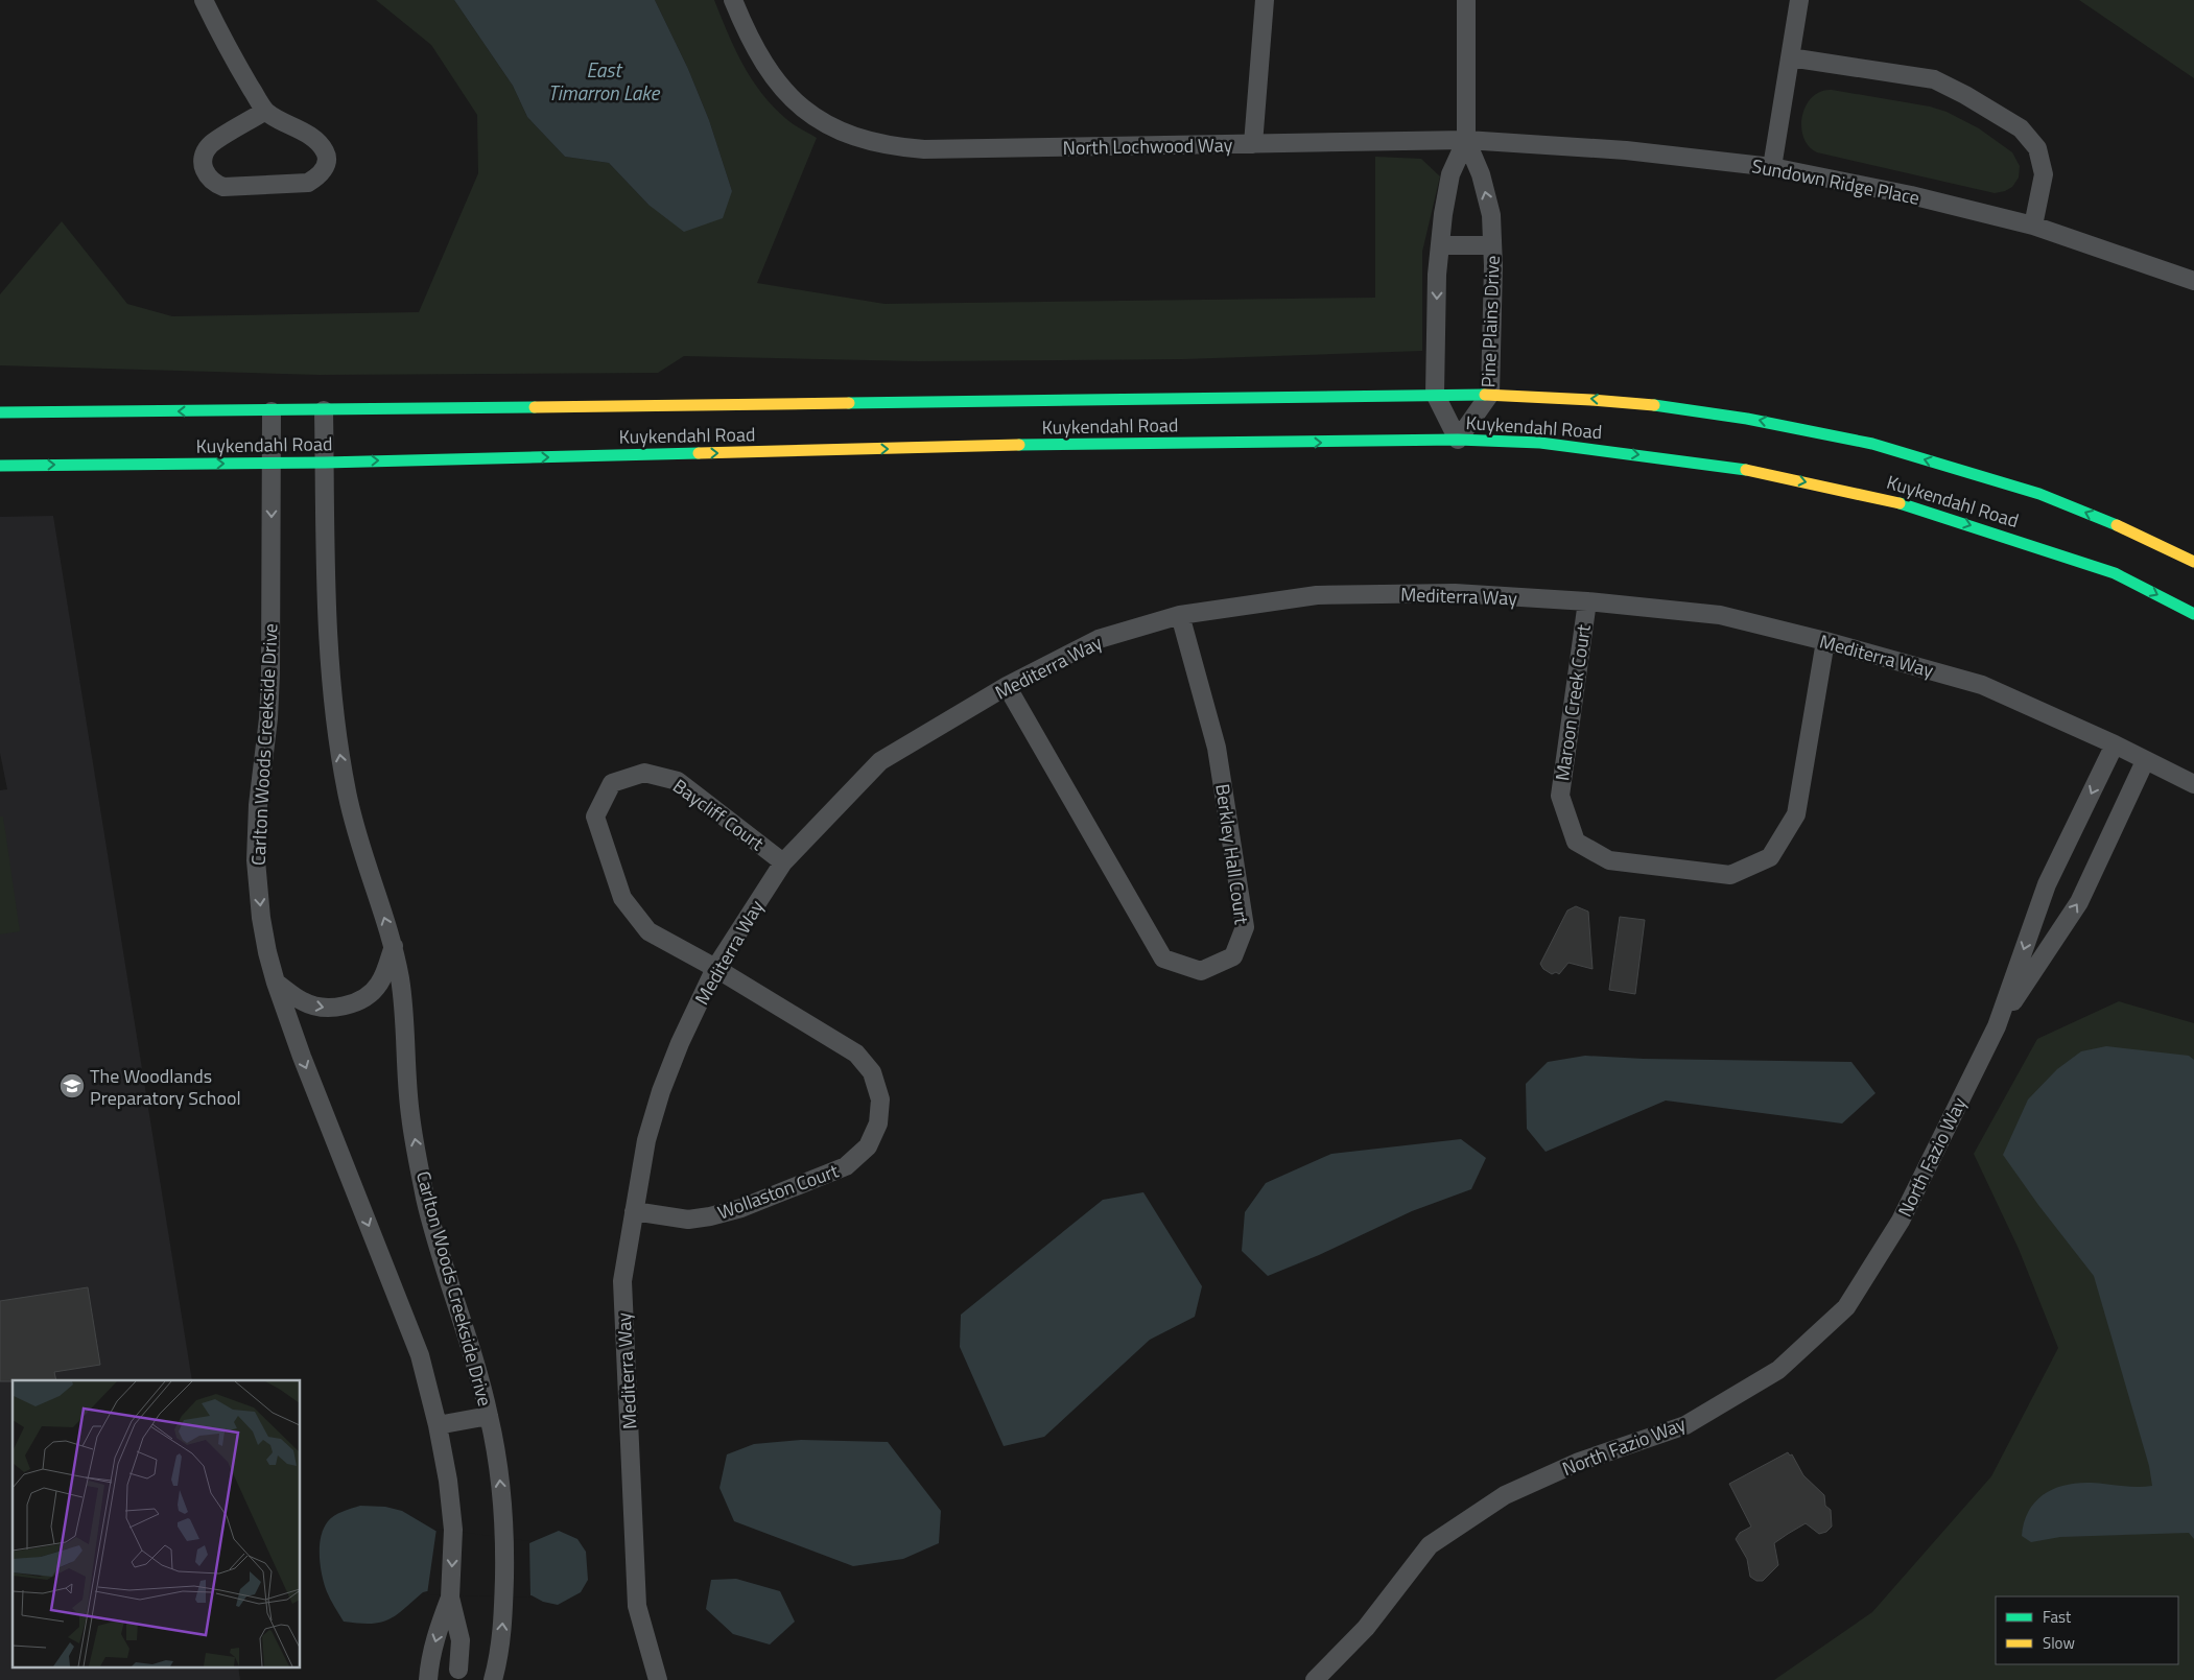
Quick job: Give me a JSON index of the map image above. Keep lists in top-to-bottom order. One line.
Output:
{"streets":{"main road":["Kuykendahl Road"],"street":["North Lochwood Way","Sundown Ridge Place","Pine Plains Drive","Mediterra Way","Maroon Creek Court","Carlton Woods Creekside Drive","Baycliff Court","Berkley Hall Court","North Fazio Way","Wollaston Court"]},"crossings":[["North Lochwood Way","Sundown Ridge Place"],["North Lochwood Way","Pine Plains Drive"],["Sundown Ridge Place","Pine Plains Drive"],["Pine Plains Drive","Kuykendahl Road"],["Kuykendahl Road","Carlton Woods Creekside Drive"],["Mediterra Way","Maroon Creek Court"],["Mediterra Way","Baycliff Court"],["Mediterra Way","Berkley Hall Court"],["Mediterra Way","North Fazio Way"],["Mediterra Way","Wollaston Court"],["Baycliff Court","Wollaston Court"]],"water":["East Timarron Lake"],"places":{"school or university":["The Woodlands Preparatory School"]},"legend":["Fast","Slow"]}
